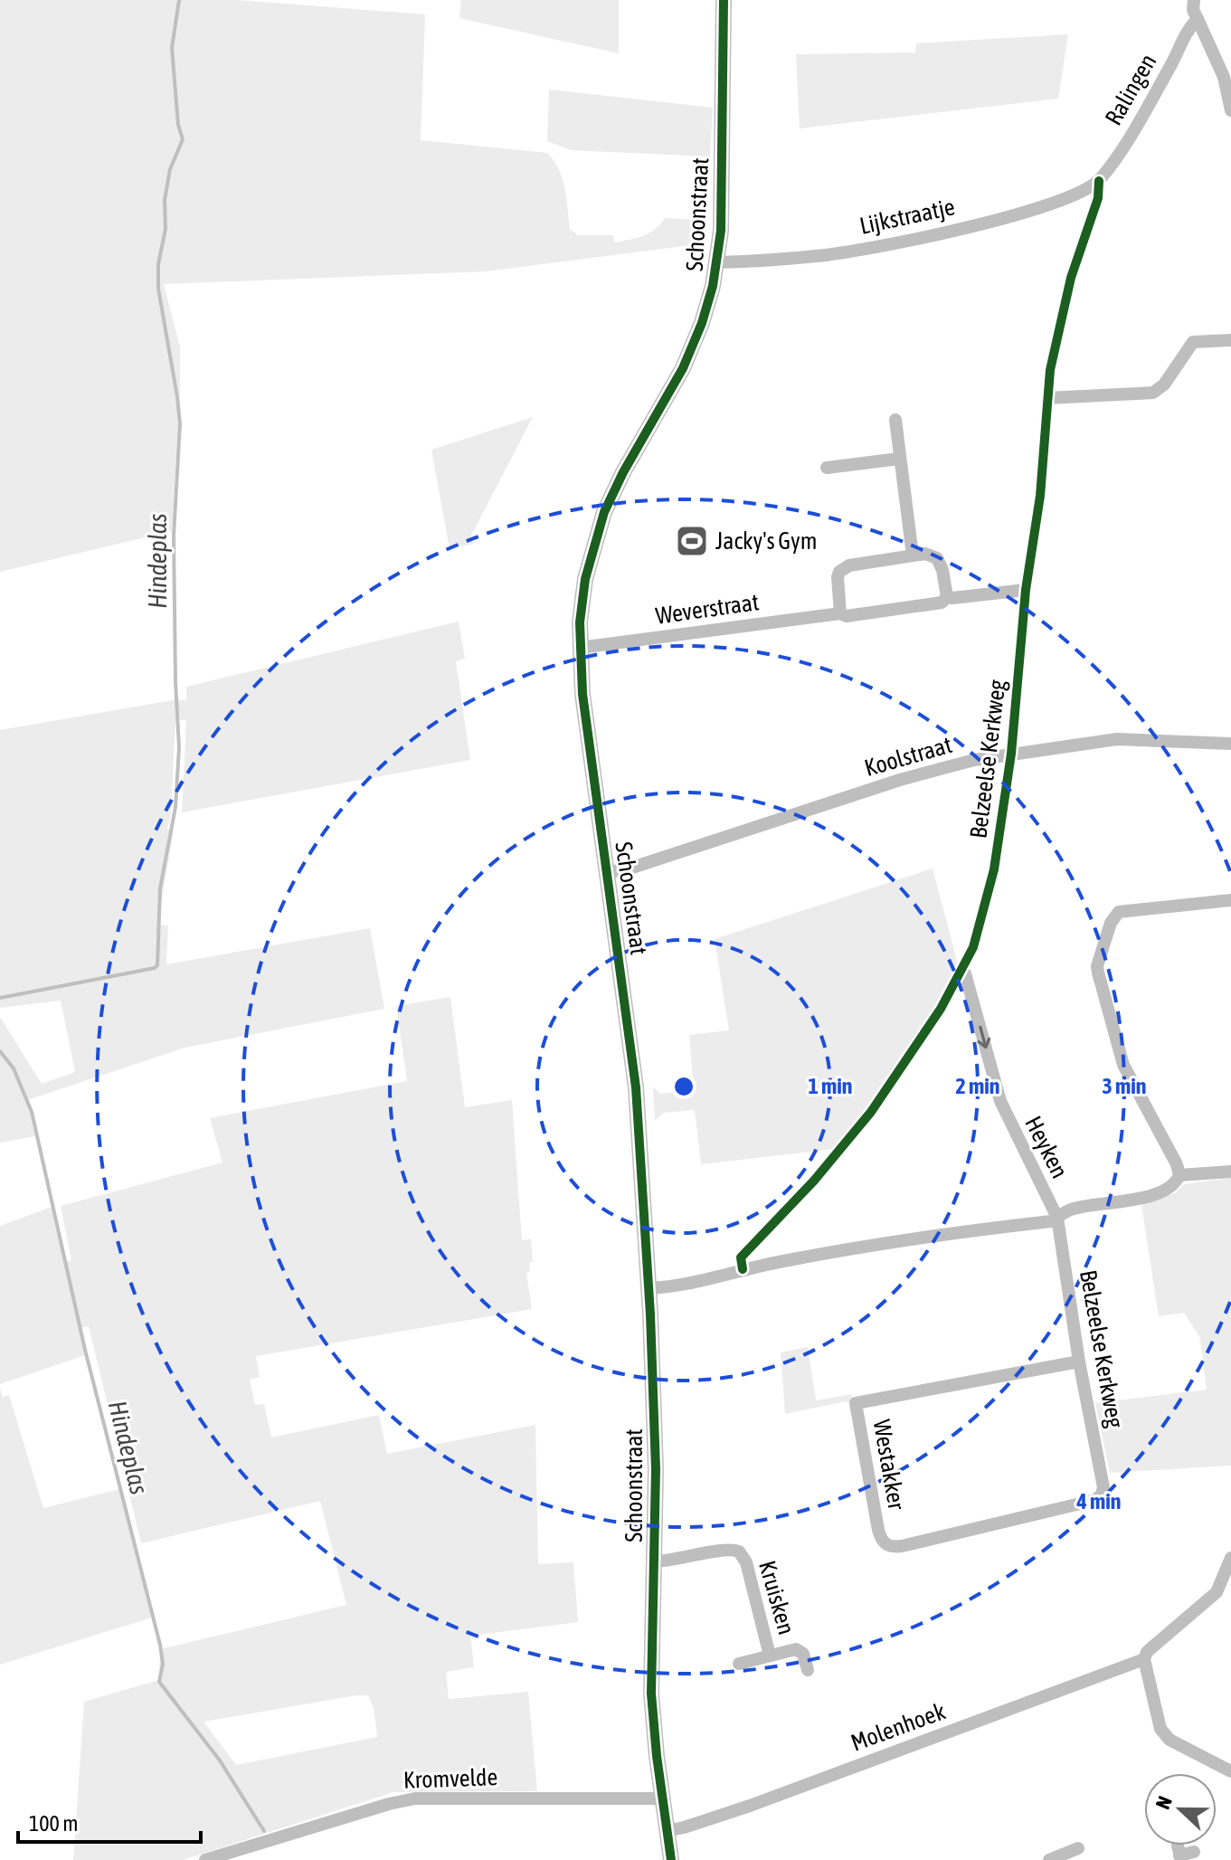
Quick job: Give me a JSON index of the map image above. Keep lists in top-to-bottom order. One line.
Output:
{"streets":{"street":["Ralingen","Schoonstraat","Lijkstraatje","Weverstraat","Koolstraat","Belzeelse Kerkweg","Heyken","Westakker","Kruisken","Molenhoek","Kromvelde"]},"crossings":[["Ralingen","Lijkstraatje"],["Ralingen","Belzeelse Kerkweg"],["Schoonstraat","Lijkstraatje"],["Schoonstraat","Weverstraat"],["Schoonstraat","Koolstraat"],["Schoonstraat","Kruisken"],["Schoonstraat","Molenhoek"],["Schoonstraat","Kromvelde"],["Lijkstraatje","Belzeelse Kerkweg"],["Weverstraat","Belzeelse Kerkweg"],["Koolstraat","Belzeelse Kerkweg"],["Belzeelse Kerkweg","Heyken"],["Belzeelse Kerkweg","Westakker"]],"one_way":["Heyken"],"water":["Hindeplas"],"places":{"sports":["Jacky's Gym"]},"scale_bar":"100 m","north":"left","rings":["1 min","2 min","3 min","4 min"]}
